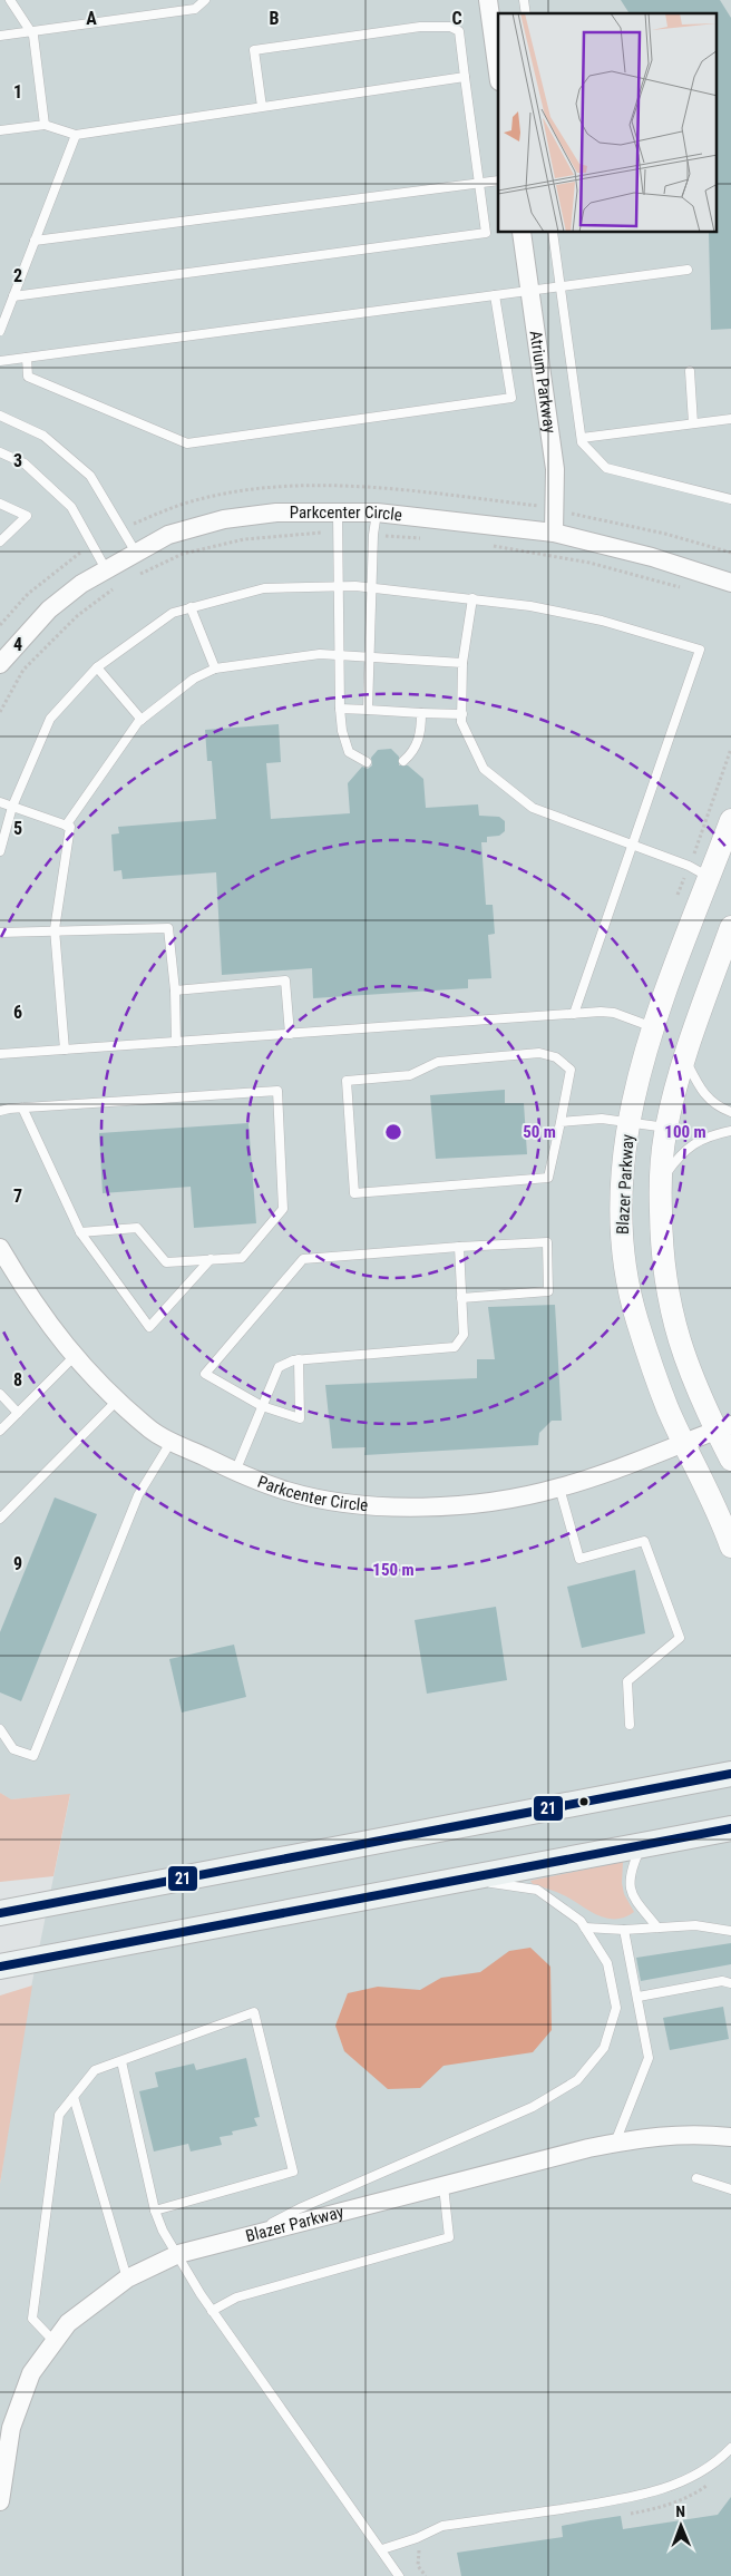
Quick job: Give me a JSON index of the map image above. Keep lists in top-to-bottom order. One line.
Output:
{"streets":{"street":["Atrium Parkway","Parkcenter Circle","Blazer Parkway"]},"crossings":[["Atrium Parkway","Parkcenter Circle"],["Parkcenter Circle","Blazer Parkway"]],"lines":["transit line 21"],"north":"top","grid":{"columns":["A","B","C"],"rows":["1","2","3","4","5","6","7","8","9"]},"rings":["50 m","100 m","150 m"]}
